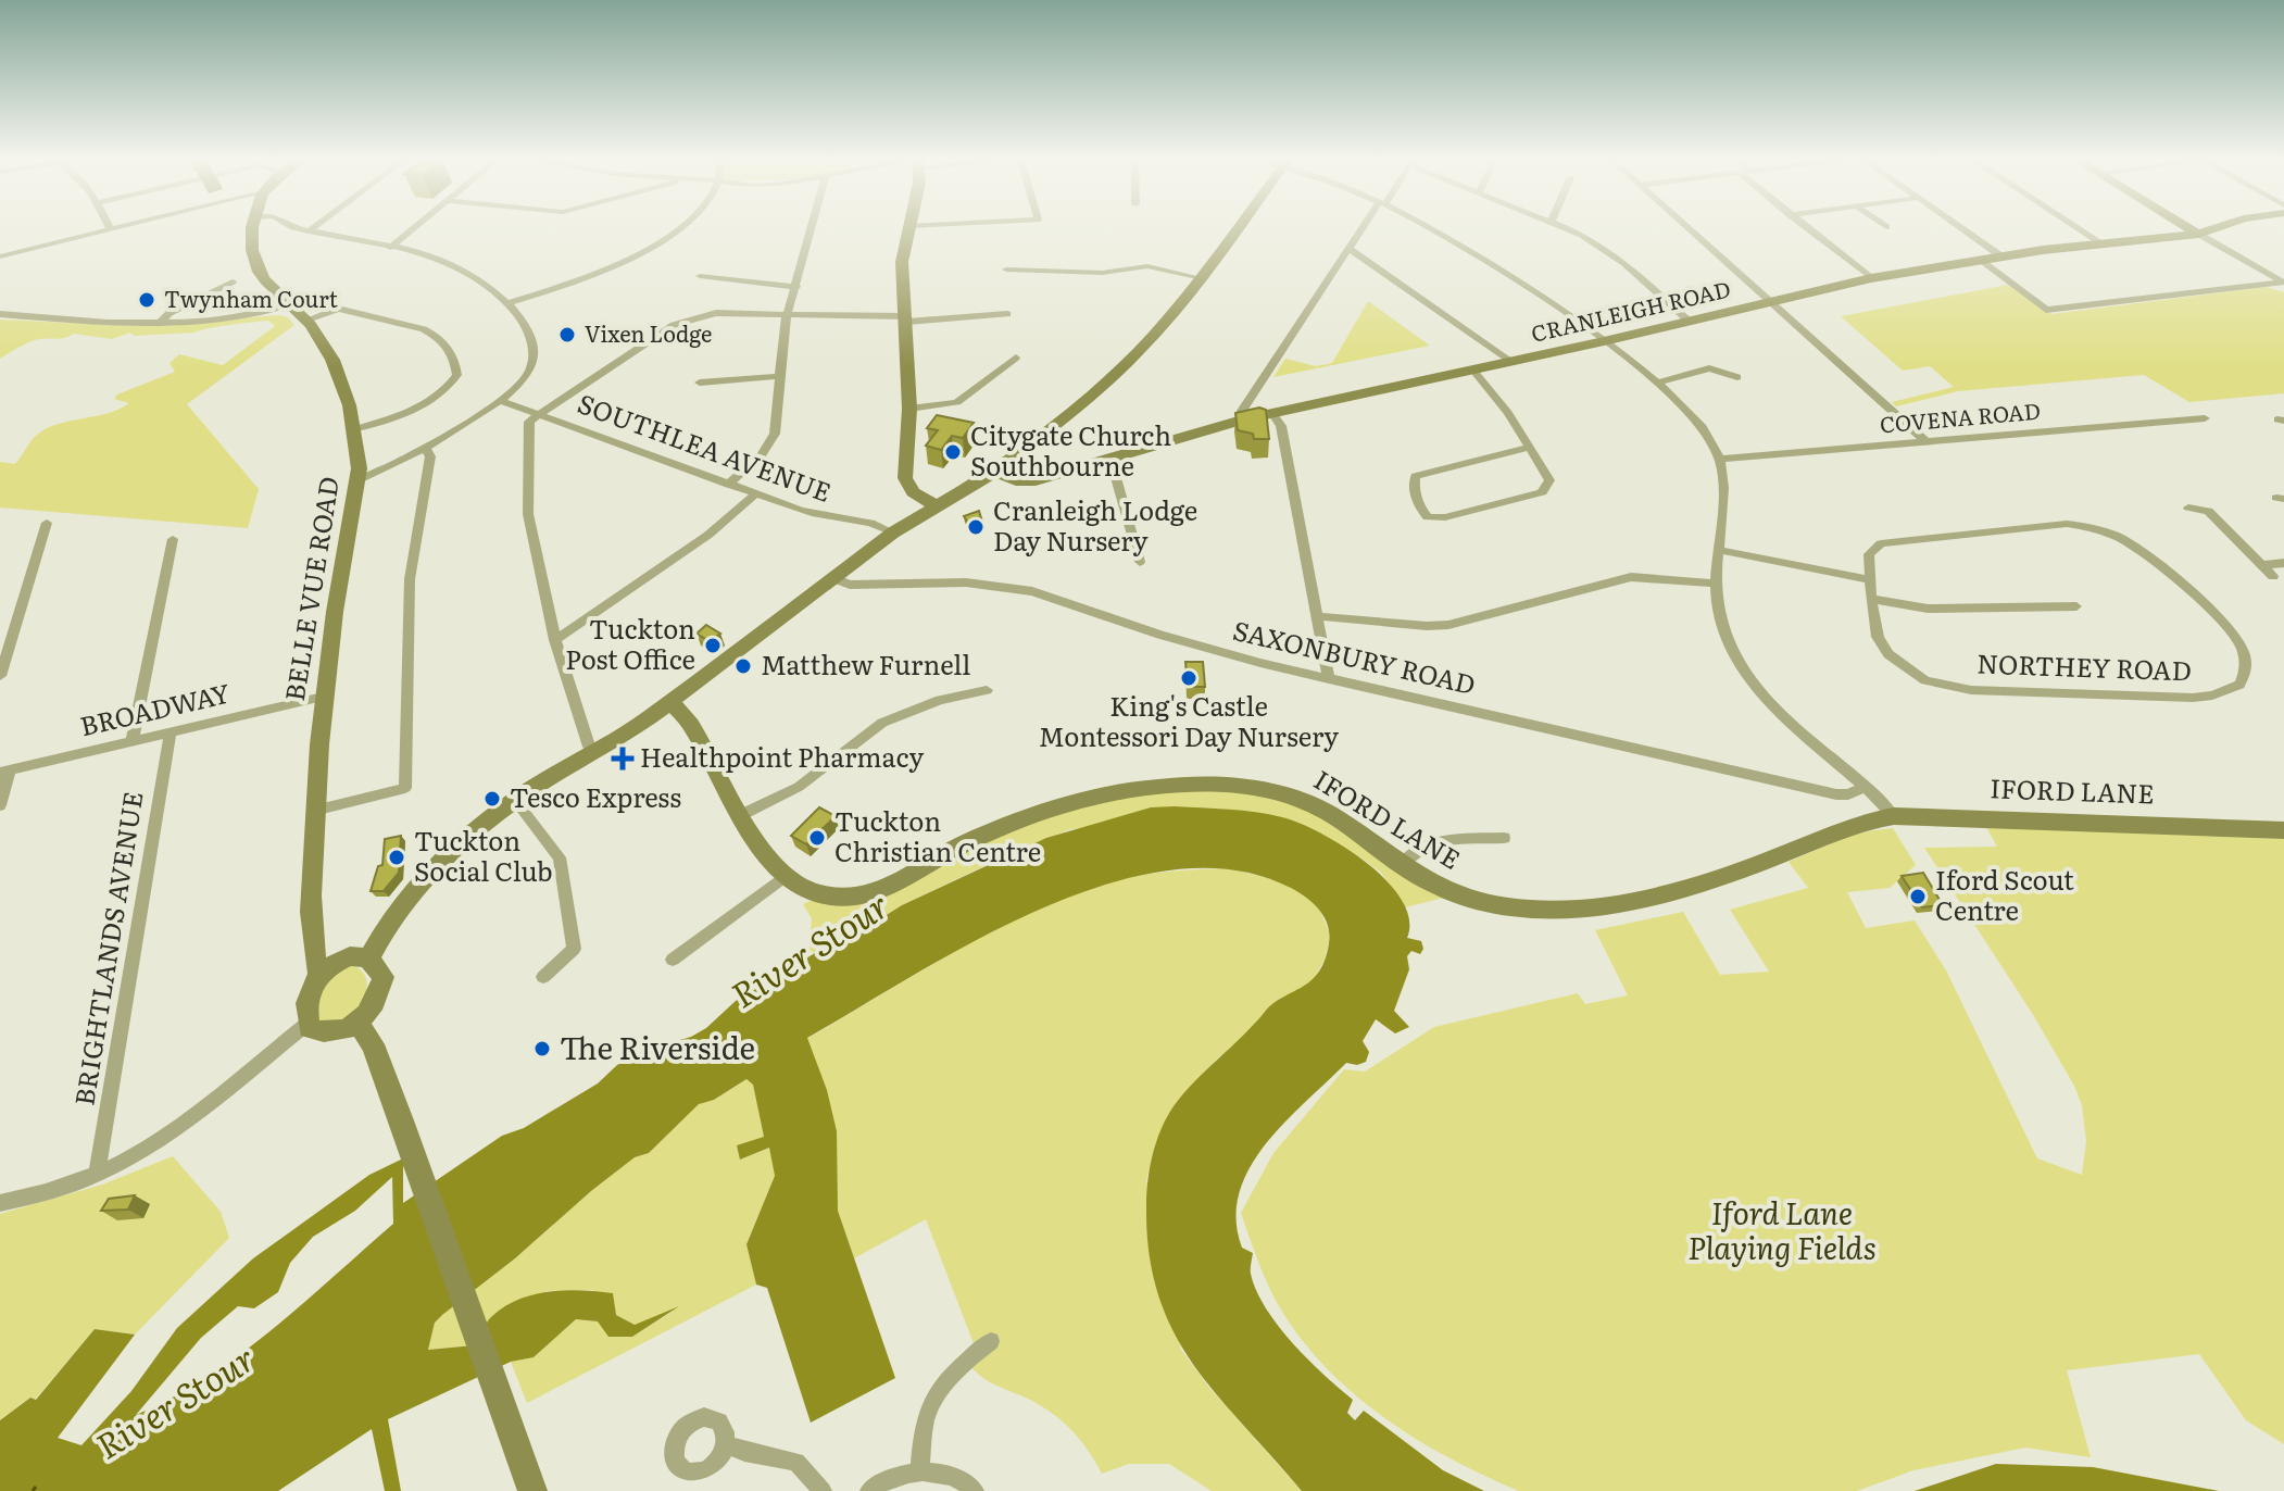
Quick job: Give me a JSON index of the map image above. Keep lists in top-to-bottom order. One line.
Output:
{"streets":{"street":["CRANLEIGH ROAD","COVENA ROAD","SOUTHLEA AVENUE","BELLE VUE ROAD","SAXONBURY ROAD","NORTHEY ROAD","BROADWAY","IFORD LANE","BRIGHTLANDS AVENUE"]},"crossings":[["BELLE VUE ROAD","BROADWAY"],["BROADWAY","BRIGHTLANDS AVENUE"]],"water":["River Stour"],"parks":["Iford Lane Playing Fields"],"places":{"other":["Twynham Court","Vixen Lodge","Citygate Church Southbourne","Cranleigh Lodge Day Nursery","Tuckton Post Office","Matthew Furnell","King's Castle Montessori Day Nursery","Tesco Express","Tuckton Christian Centre","Tuckton Social Club","Iford Scout Centre","The Riverside"],"health":["Healthpoint Pharmacy"]}}
